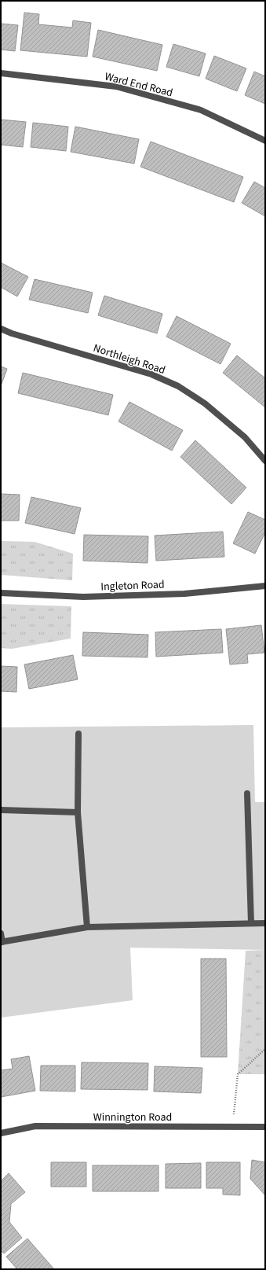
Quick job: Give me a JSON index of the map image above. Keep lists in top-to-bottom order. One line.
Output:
{"streets":{"street":["Ward End Road","Northleigh Road","Ingleton Road","Winnington Road"]}}
